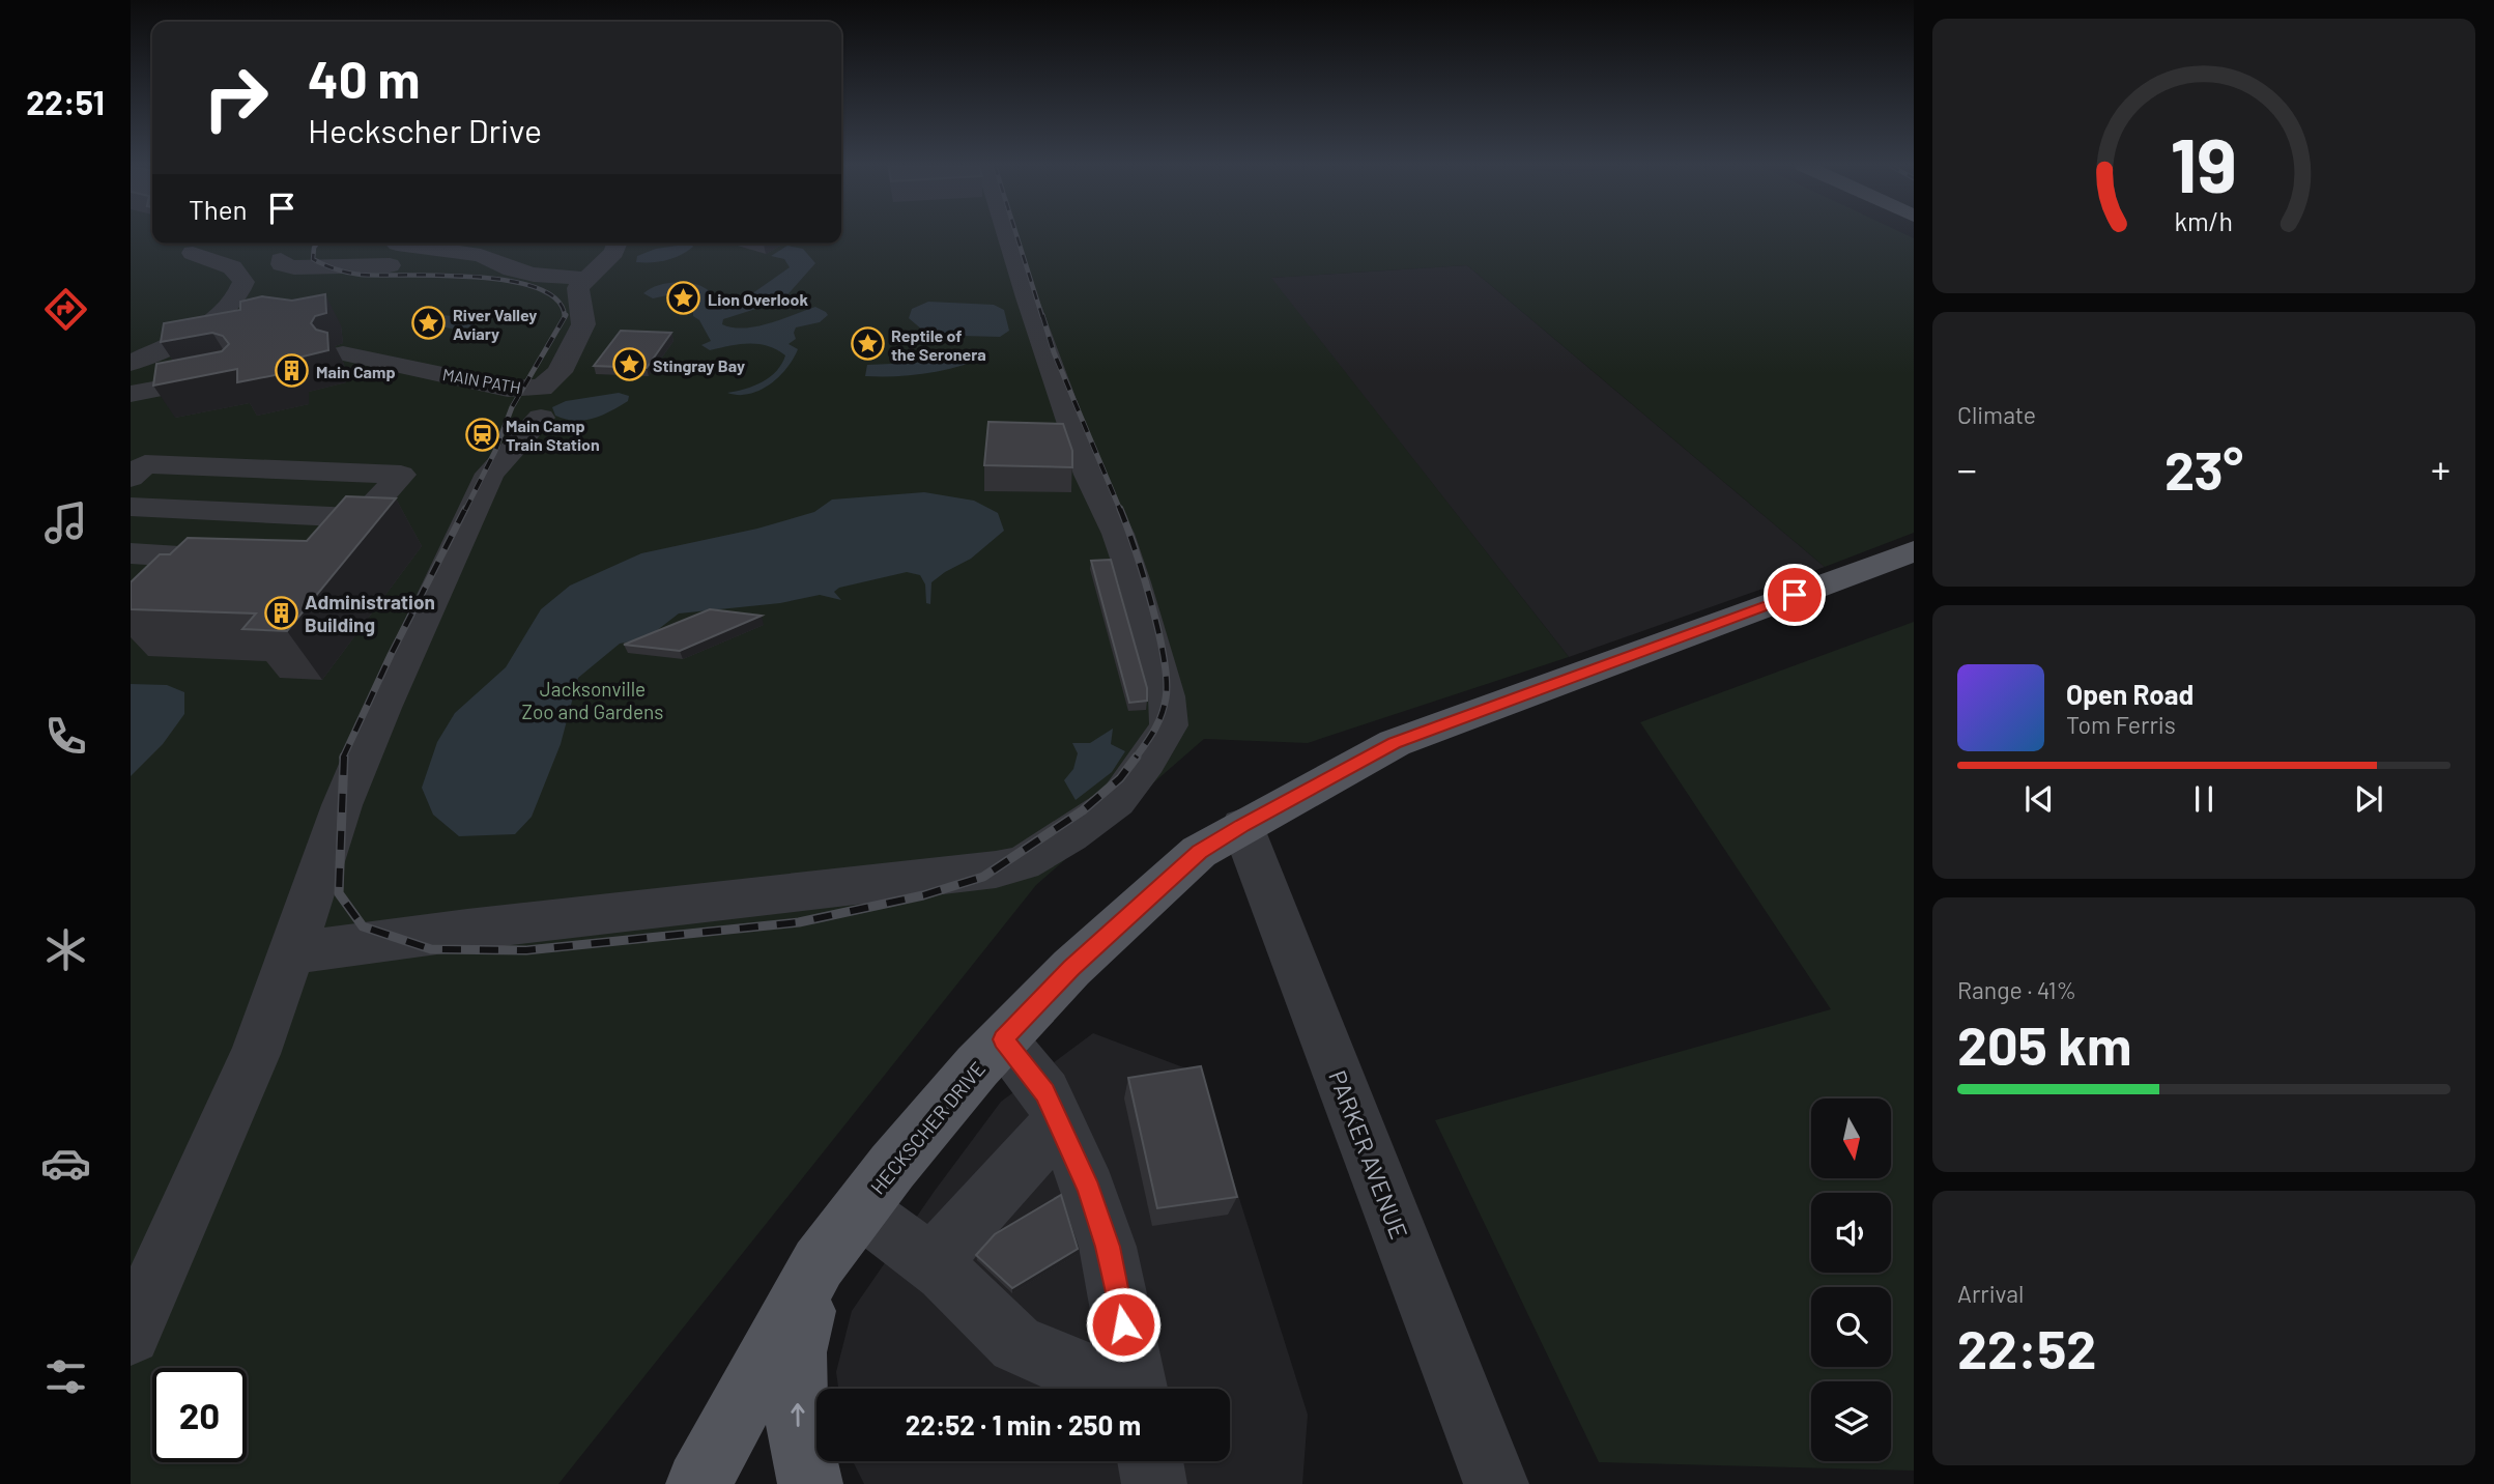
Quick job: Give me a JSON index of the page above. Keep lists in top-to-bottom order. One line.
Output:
{"streets":{"main road":["HECKSCHER DRIVE"],"street":["MAIN PATH","PARKER AVENUE"]},"crossings":[["HECKSCHER DRIVE","PARKER AVENUE"]],"parks":["Jacksonville Zoo and Gardens"],"places":{"place":["Lion Overlook","River Valley Aviary","Reptile of the Seronera","Stingray Bay"],"building":["Main Camp","Administration Building"],"station":["Main Camp Train Station"]},"north":"bottom","page":{"tabs":"22:51","turn":["40 m","Heckscher Drive"],"then":"Then","tile":["Climate",["Range · 41%","205 km"],["Arrival","22:52"]],"heat":["−","23°","+"],"song":["Open Road","Tom Ferris"],"limit":"20","trip":"22:52 · 1 min · 250 m","gauge":["19","km/h"]}}
